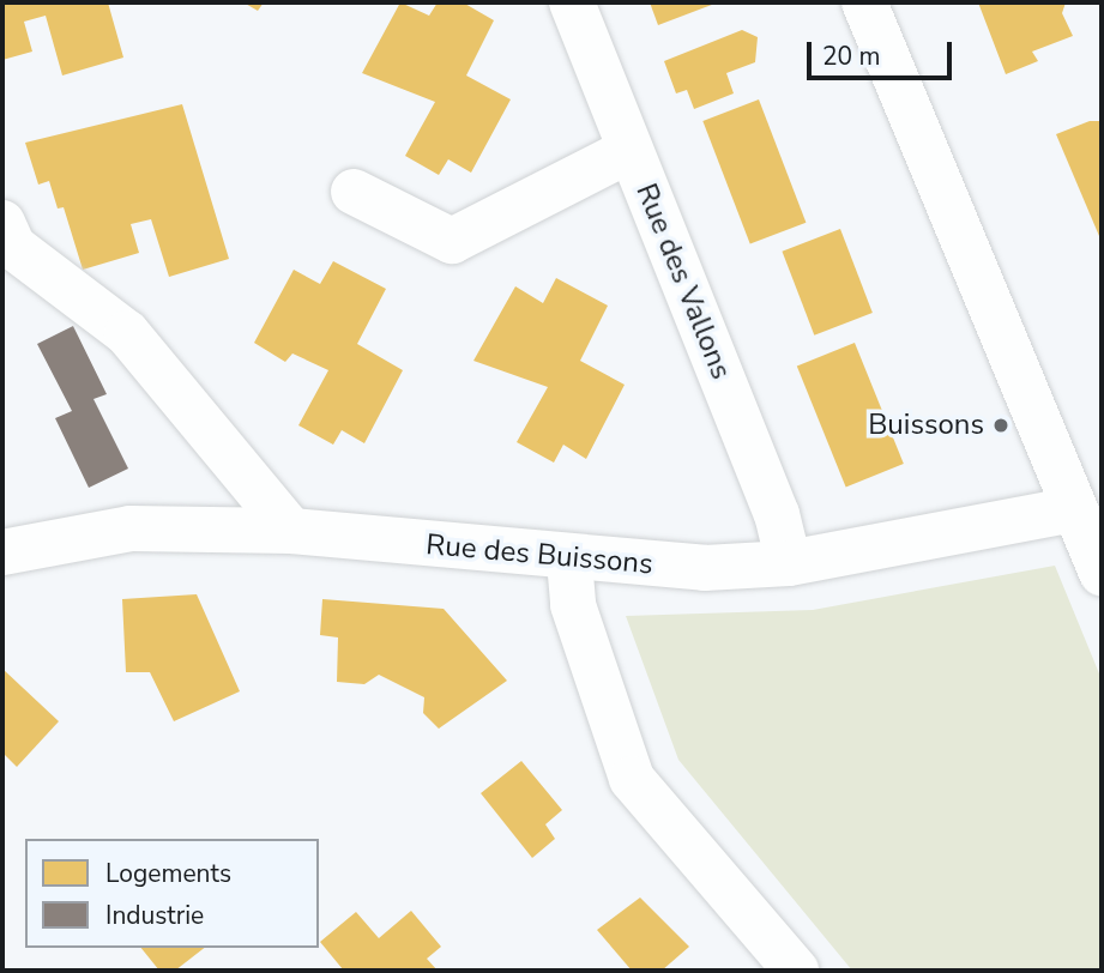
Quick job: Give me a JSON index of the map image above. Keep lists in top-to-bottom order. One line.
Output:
{"streets":{"street":["Rue des Vallons","Rue des Buissons"]},"crossings":[["Rue des Vallons","Rue des Buissons"]],"places":["Buissons"],"legend":["Logements","Industrie"],"scale_bar":"20 m"}
